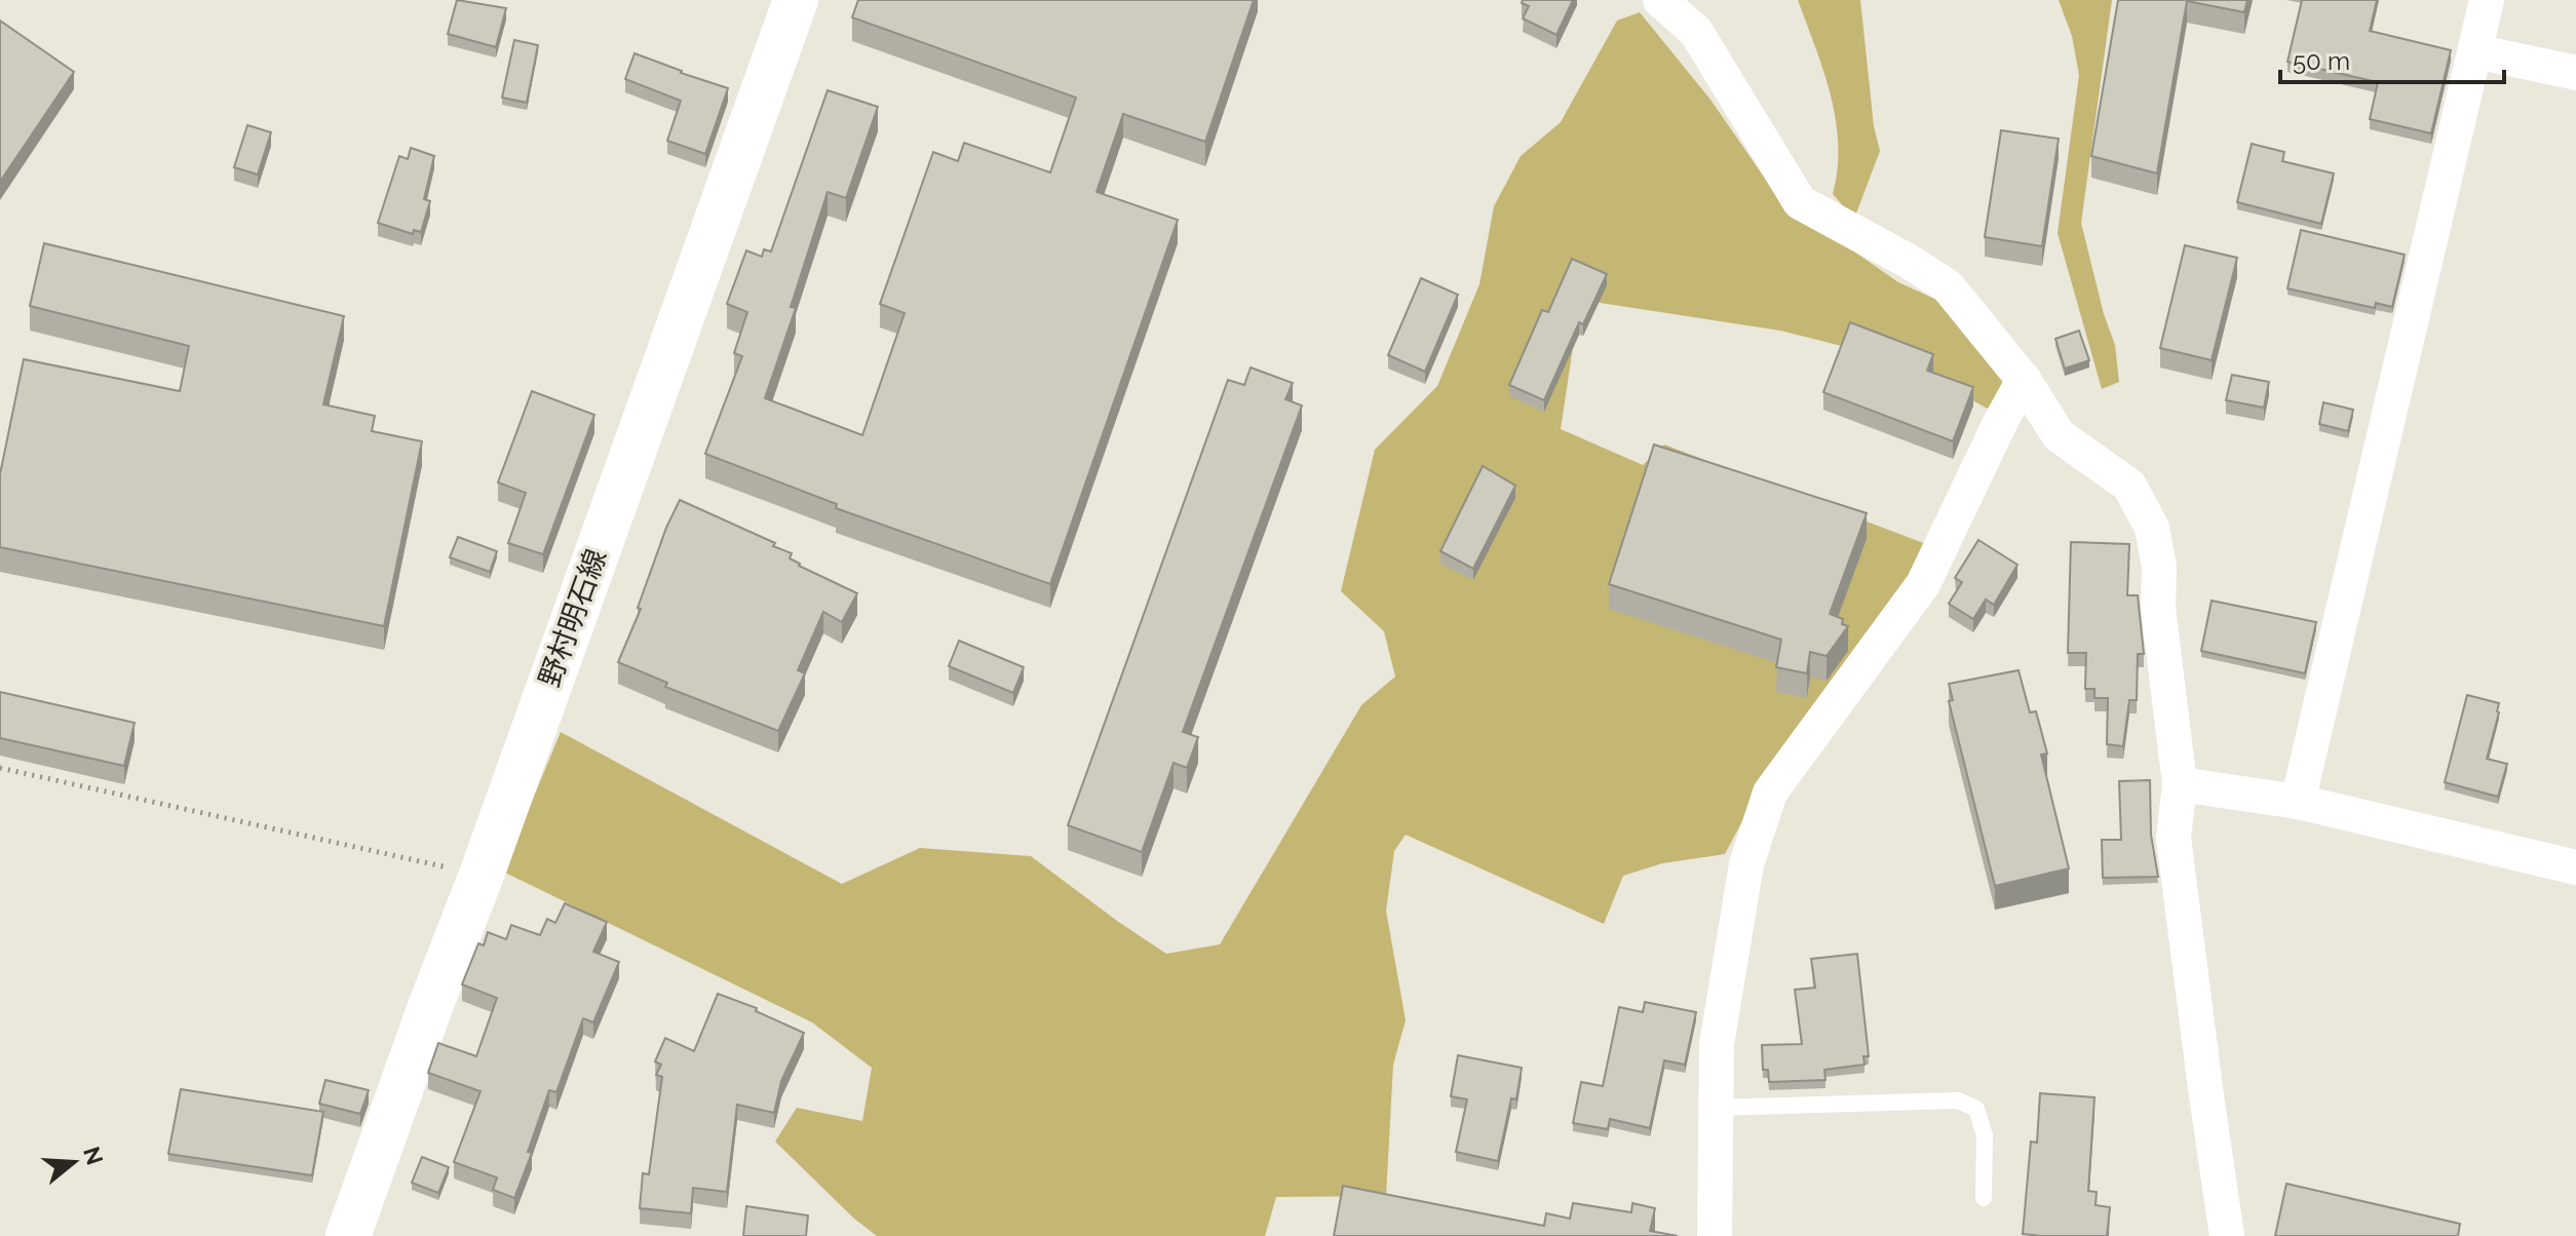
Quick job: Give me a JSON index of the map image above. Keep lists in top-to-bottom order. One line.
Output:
{"streets":{"main road":["野村明石線"]},"scale_bar":"50 m","north":"right"}
